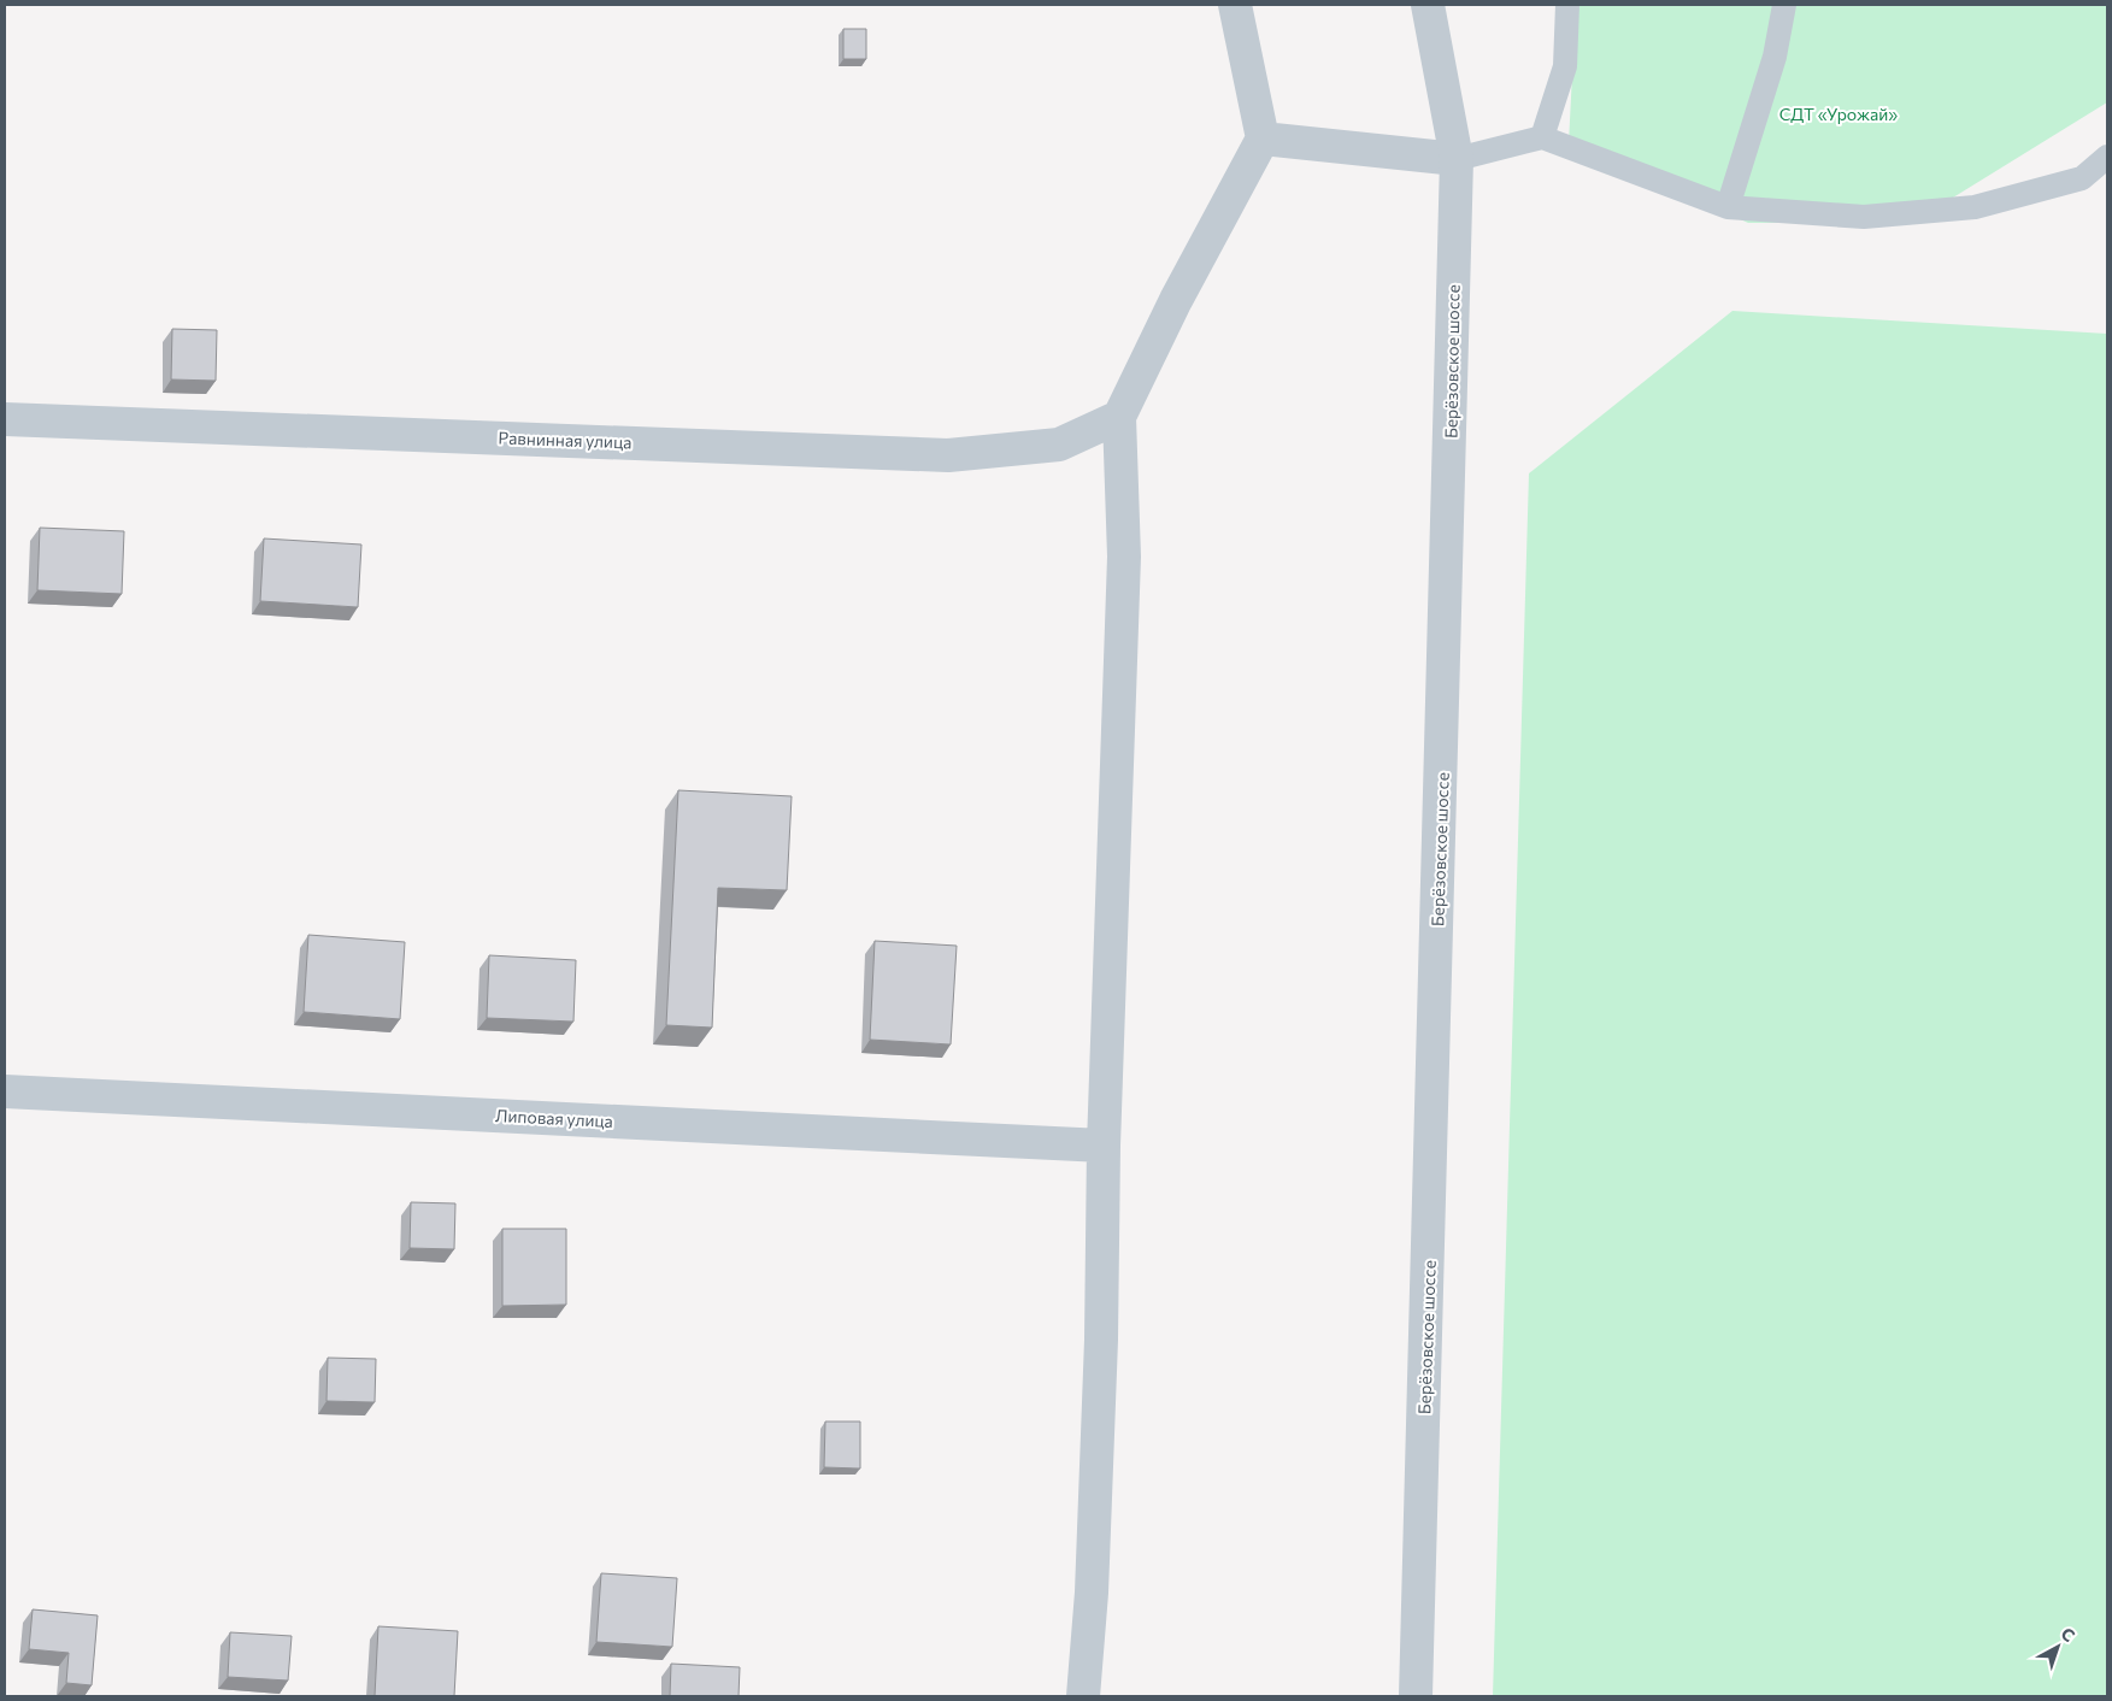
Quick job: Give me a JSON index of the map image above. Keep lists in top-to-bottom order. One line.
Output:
{"streets":{"street":["Берёзовское шоссе","Равнинная улица","Липовая улица"]},"parks":["СДТ «Урожай»"],"north":"top right"}
